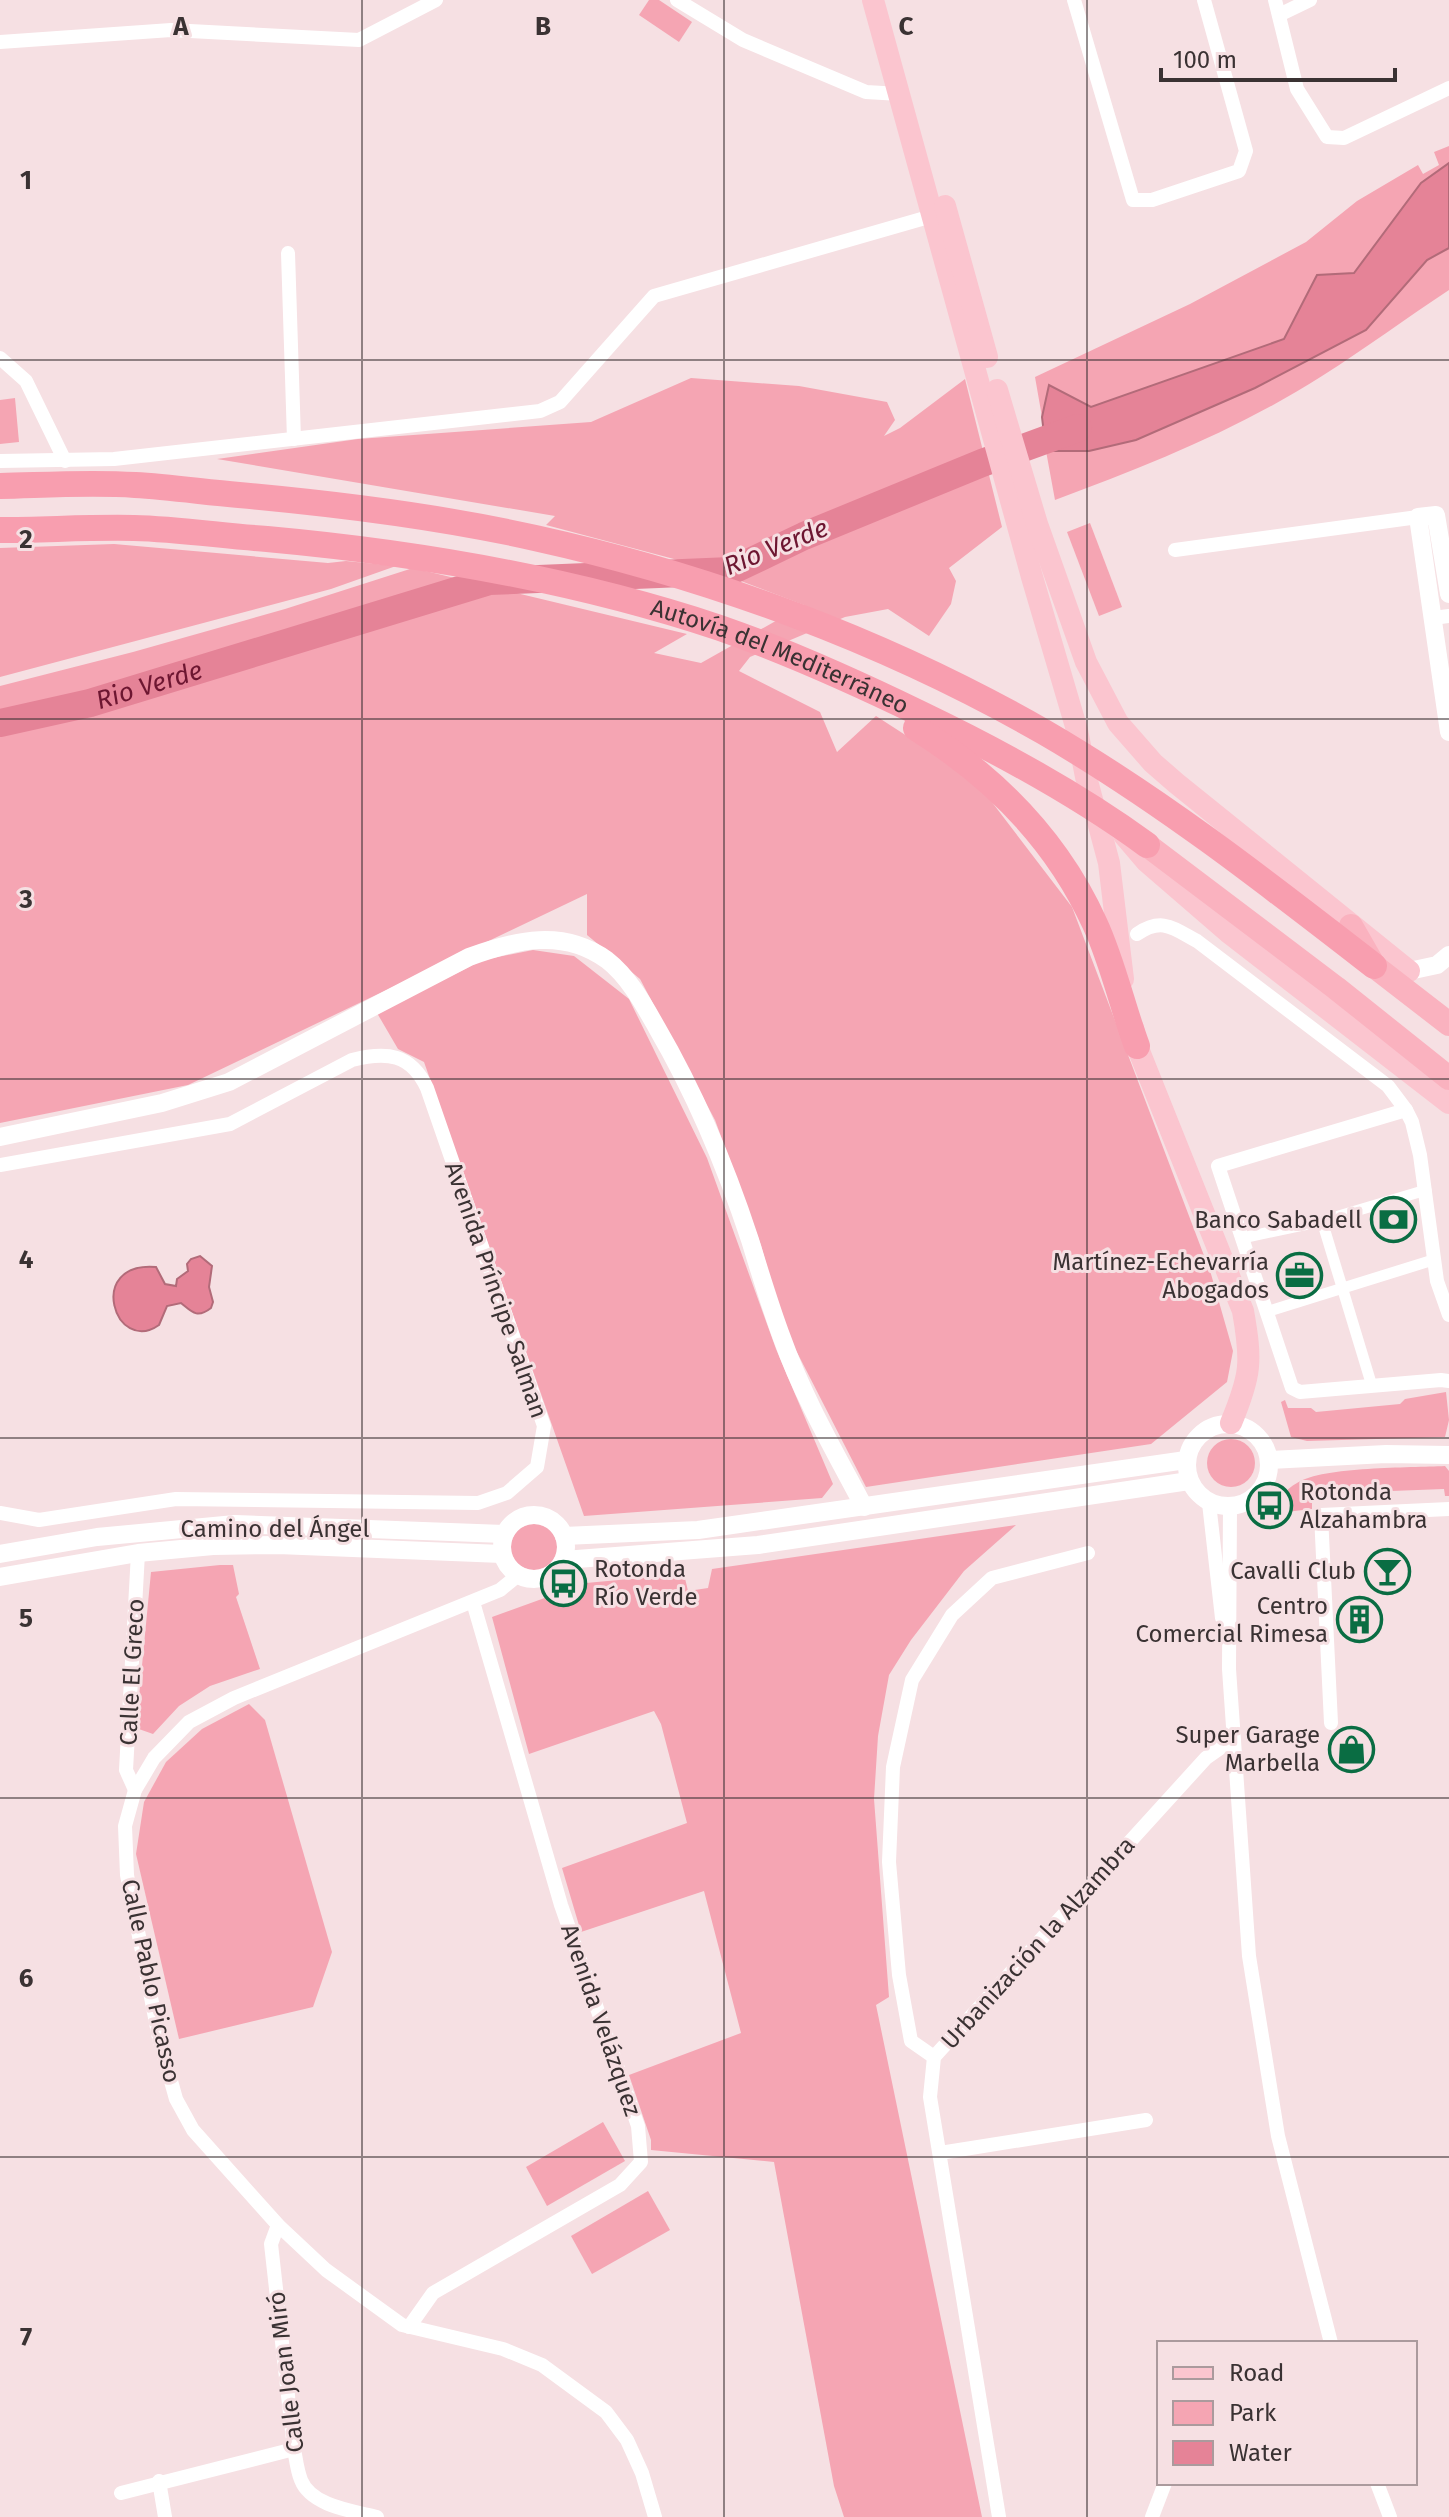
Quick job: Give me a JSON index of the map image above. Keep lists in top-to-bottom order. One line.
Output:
{"streets":{"highway":["Autovía del Mediterráneo"],"street":["Avenida Príncipe Salman","Camino del Ángel","Calle El Greco","Urbanización la Alzambra","Calle Pablo Picasso","Avenida Velázquez","Calle Joan Miró"]},"crossings":[["Camino del Ángel","Calle El Greco"],["Camino del Ángel","Calle Pablo Picasso"],["Calle El Greco","Calle Pablo Picasso"],["Calle Pablo Picasso","Avenida Velázquez"],["Calle Pablo Picasso","Calle Joan Miró"]],"water":["Rio Verde"],"places":{"bank":["Banco Sabadell"],"office":["Martínez-Echevarría Abogados"],"bus stop":["Rotonda Alzahambra","Rotonda Río Verde"],"bar":["Cavalli Club"],"building":["Centro Comercial Rimesa"],"shop":["Super Garage Marbella"]},"legend":["Road","Park","Water"],"scale_bar":"100 m","grid":{"columns":["A","B","C"],"rows":["1","2","3","4","5","6","7"]}}
